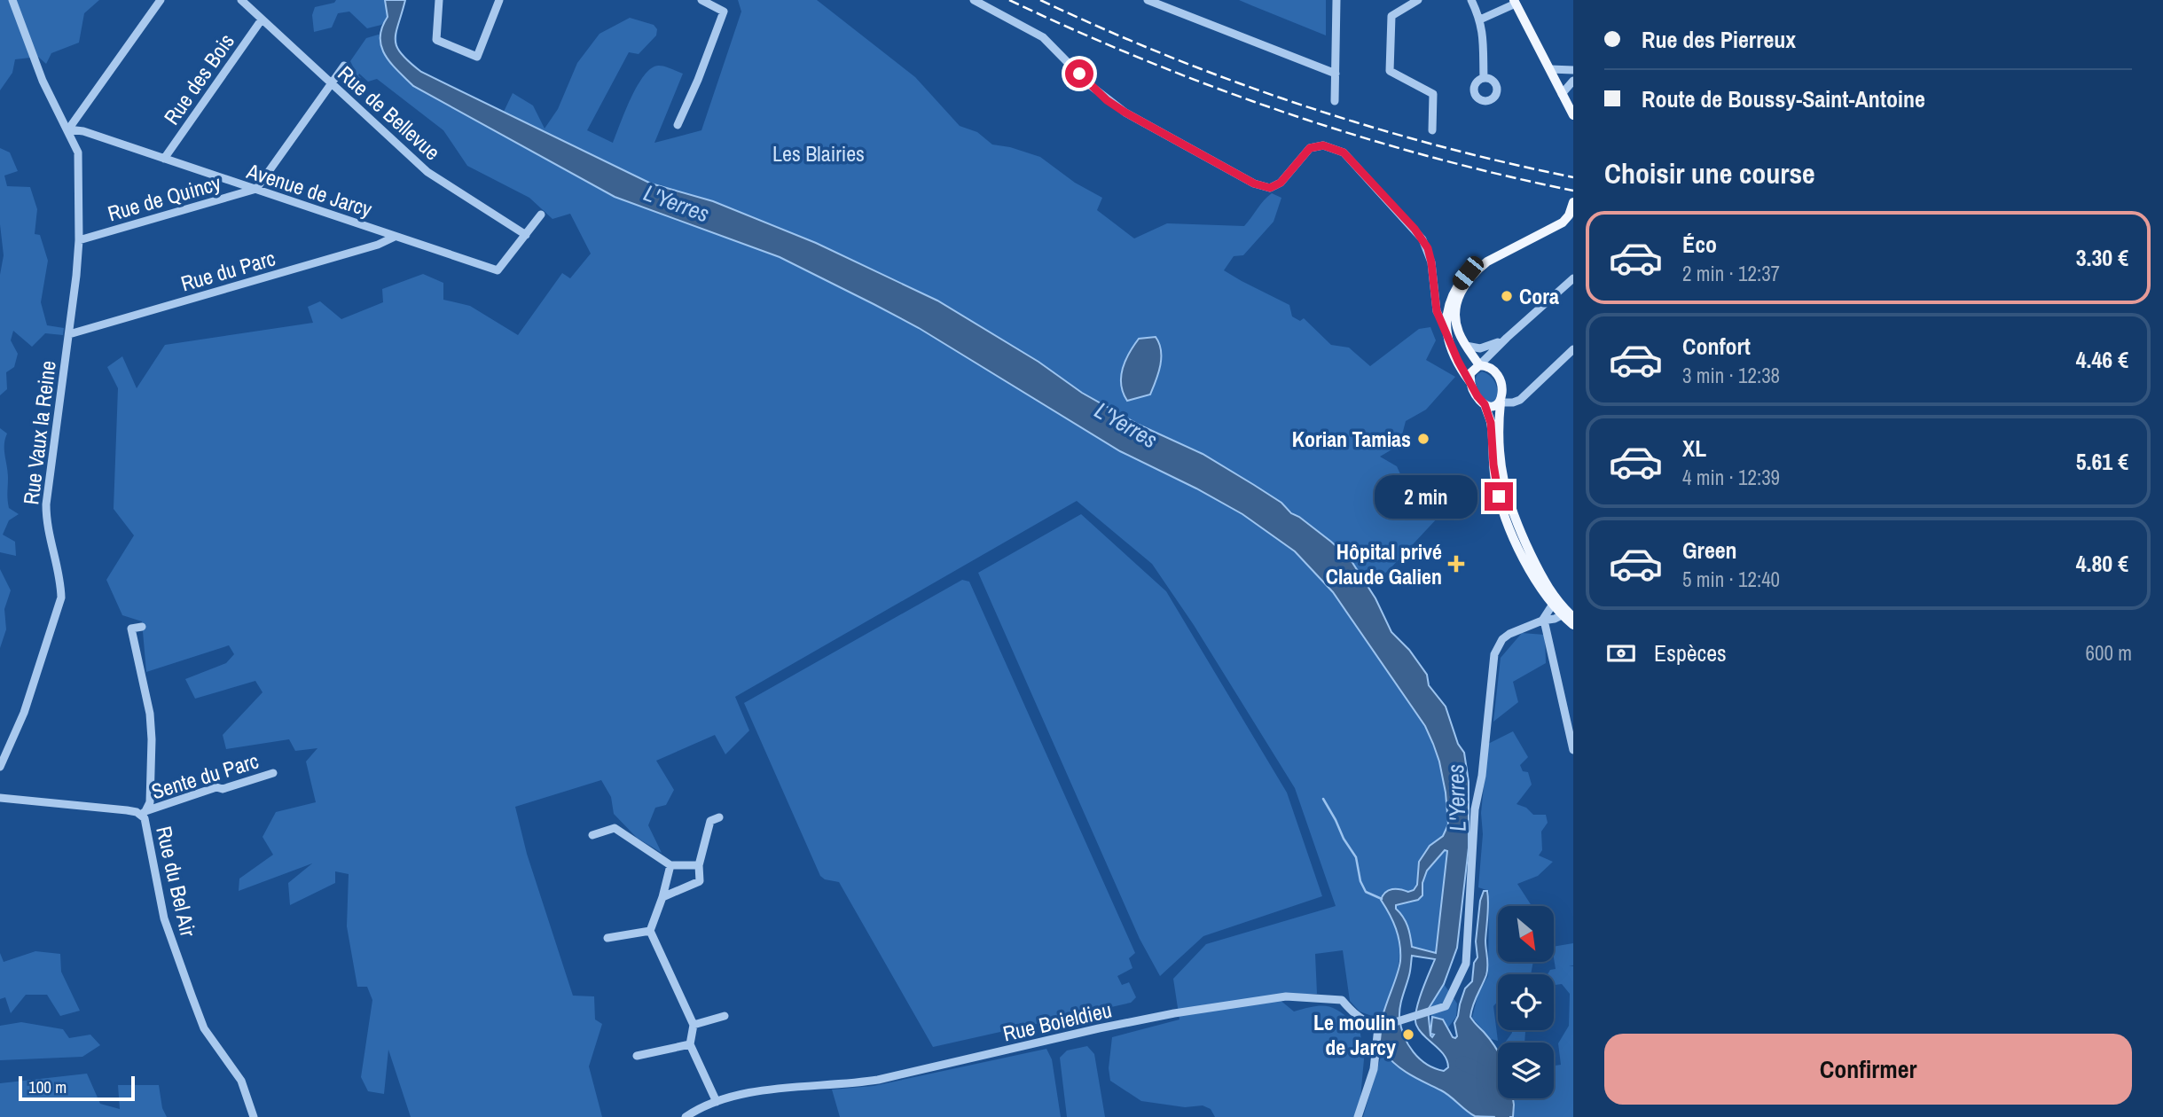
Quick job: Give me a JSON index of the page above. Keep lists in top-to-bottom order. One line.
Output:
{"streets":{"street":["Rue des Bois","Rue de Bellevue","Avenue de Jarcy","Rue de Quincy","Rue du Parc","Rue Vaux la Reine","Sente du Parc","Rue du Bel Air","Rue Boieldieu"]},"crossings":[["Rue des Bois","Rue de Bellevue"],["Rue des Bois","Avenue de Jarcy"],["Rue de Bellevue","Avenue de Jarcy"],["Avenue de Jarcy","Rue de Quincy"],["Avenue de Jarcy","Rue du Parc"],["Avenue de Jarcy","Rue Vaux la Reine"],["Rue de Quincy","Rue Vaux la Reine"],["Rue du Parc","Rue Vaux la Reine"],["Sente du Parc","Rue du Bel Air"]],"water":["L'Yerres"],"parks":["Les Blairies"],"places":{"other":["Cora","Korian Tamias","Le moulin de Jarcy"],"health":["Hôpital privé Claude Galien"]},"scale_bar":"100 m","north":"bottom right","page":{"banner":["Rue des Pierreux","Route de Boussy-Saint-Antoine"],"heading":"Choisir une course","list":[{"name":"Éco","note":"2 min · 12:37","value":"3.30 €"},{"name":"Confort","note":"3 min · 12:38","value":"4.46 €"},{"name":"XL","note":"4 min · 12:39","value":"5.61 €"},{"name":"Green","note":"5 min · 12:40","value":"4.80 €"}],"bubble":"2 min","pay":["Espèces","600 m"],"buttons":"Confirmer","scale":"100 m"}}
